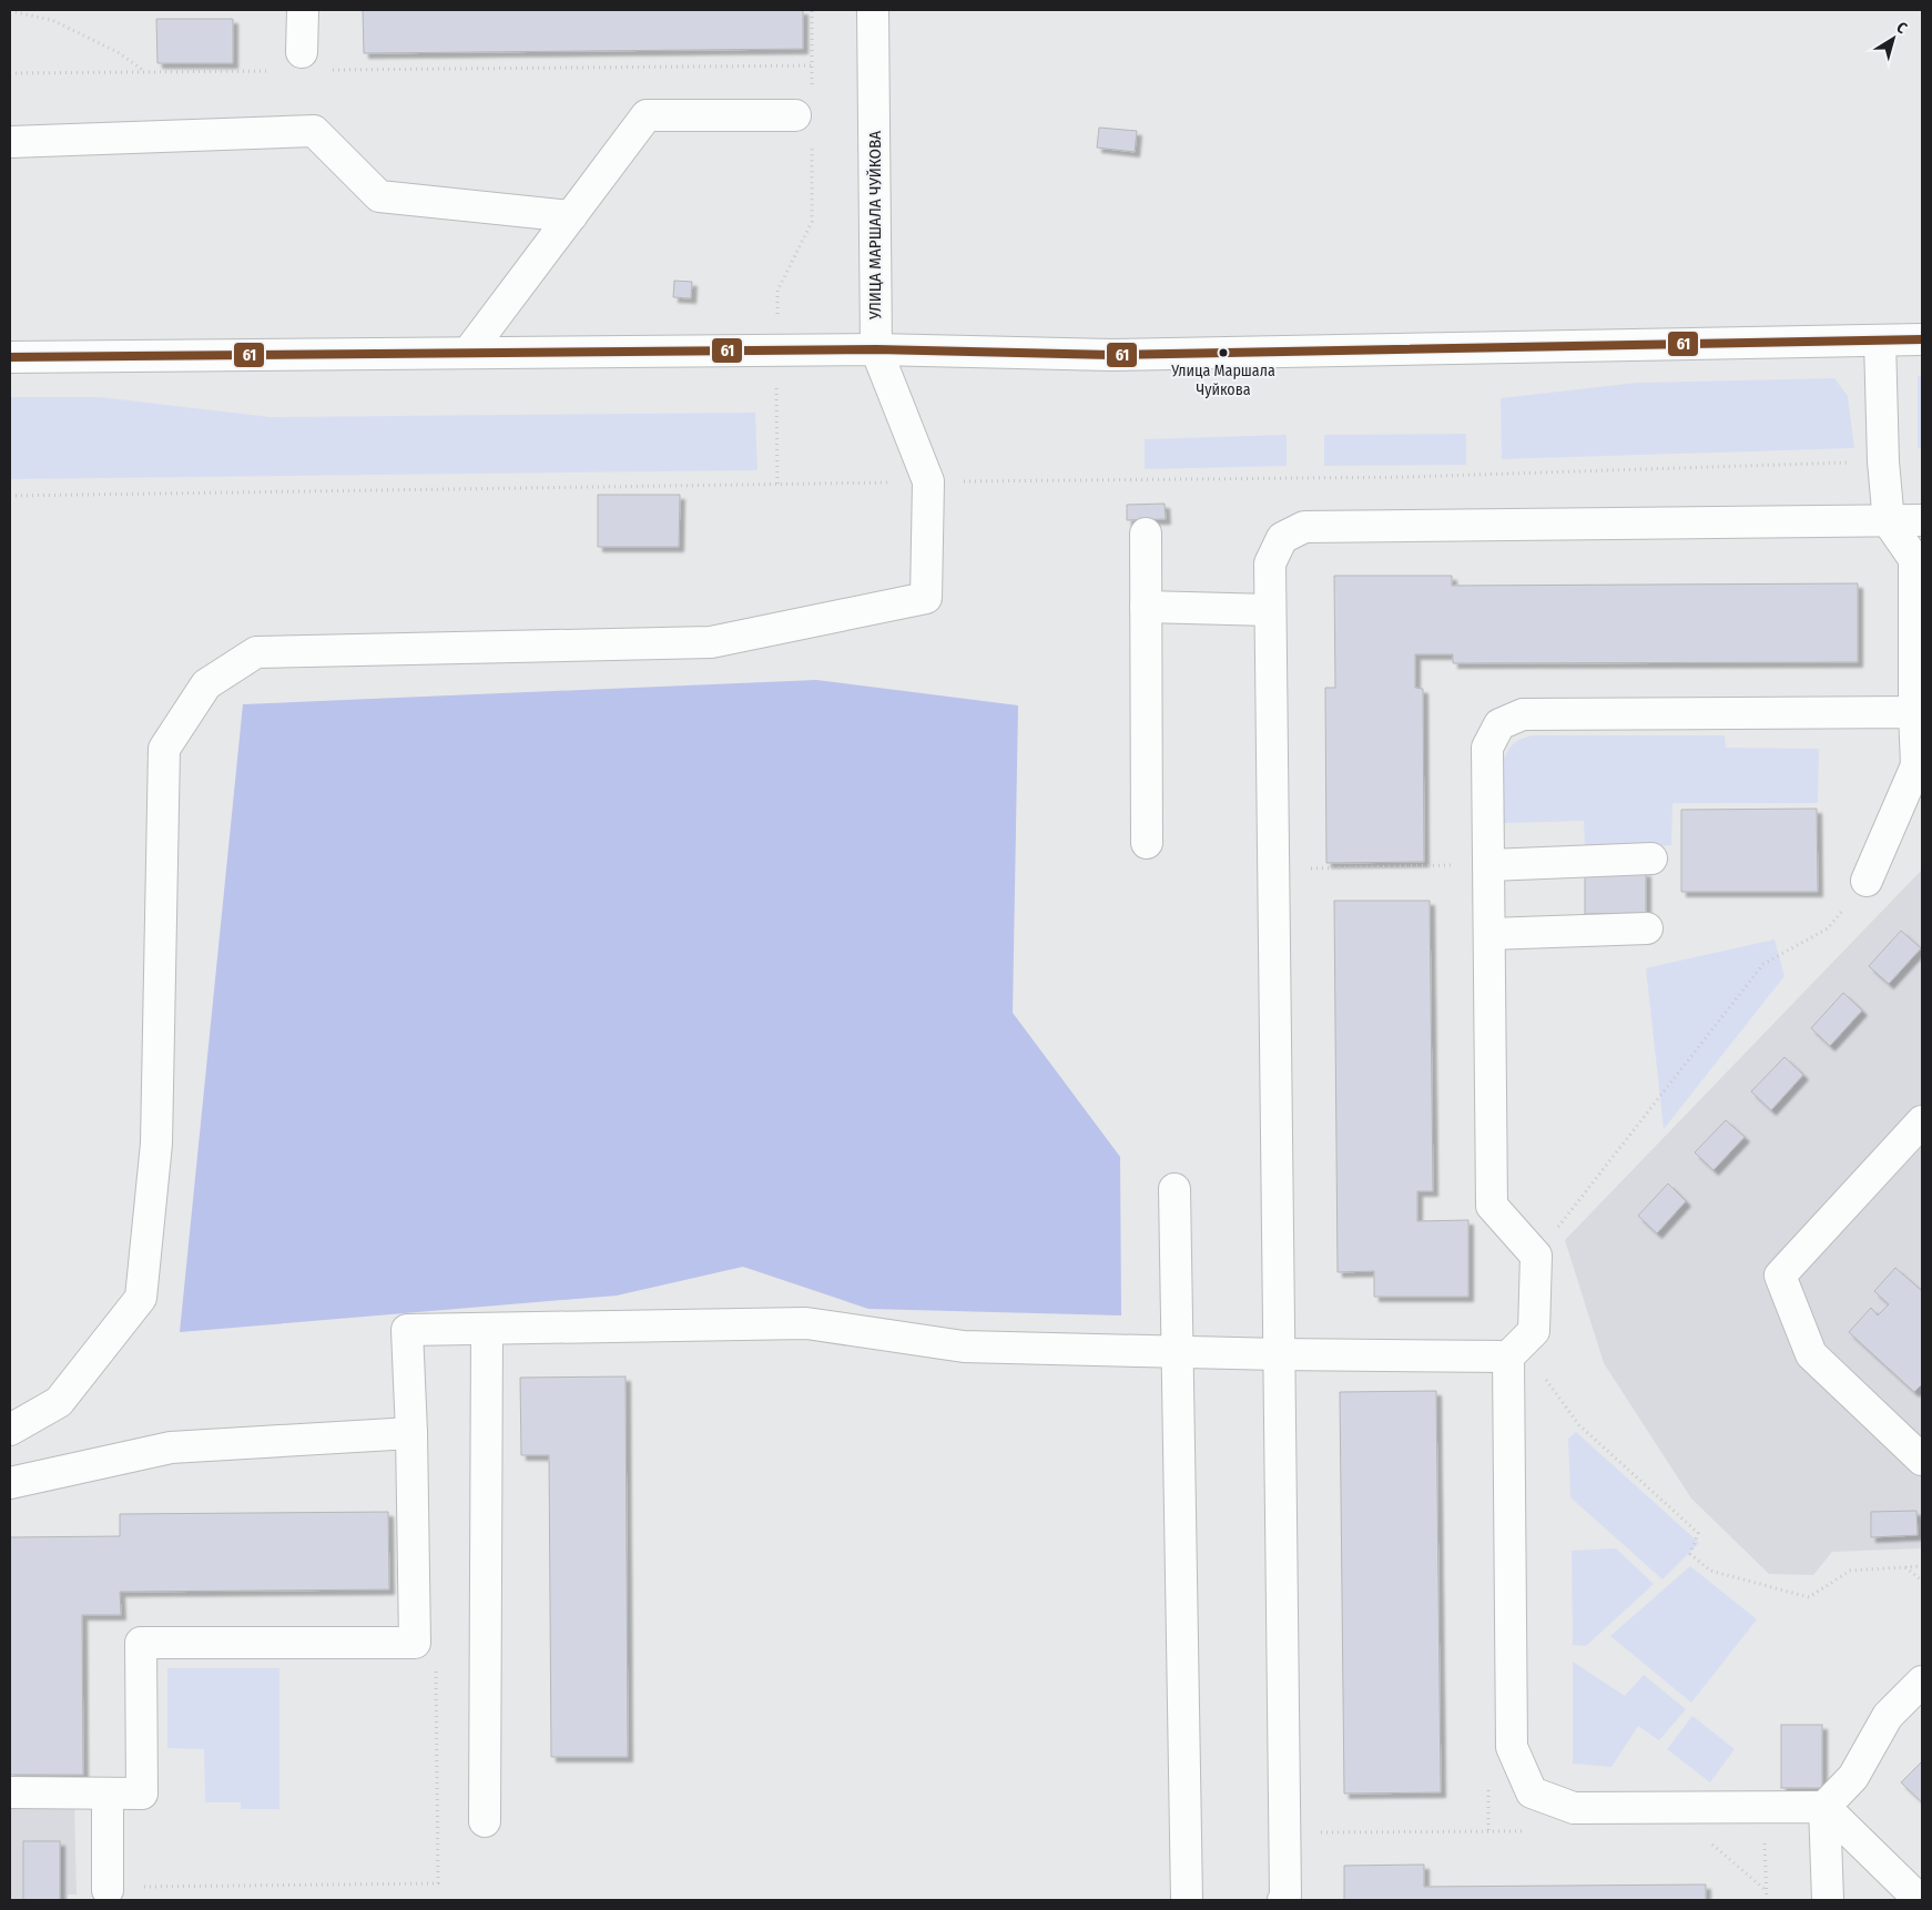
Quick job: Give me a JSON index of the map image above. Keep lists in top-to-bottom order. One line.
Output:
{"streets":{"main road":["УЛИЦА МАРШАЛА ЧУЙКОВА"]},"places":["Улица Маршала Чуйкова"],"lines":["transit line 61"],"north":"top right"}
